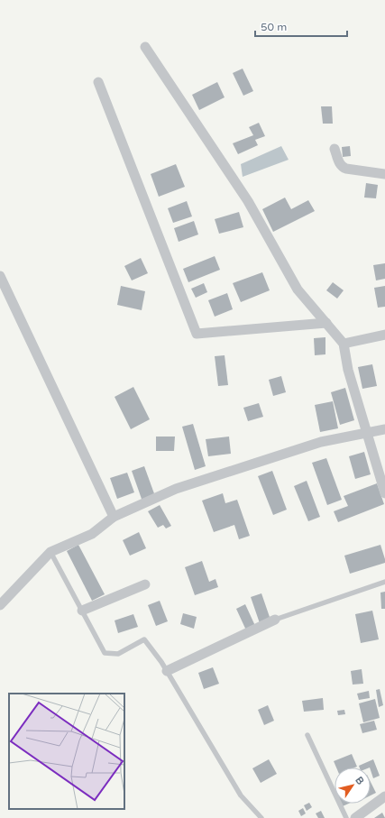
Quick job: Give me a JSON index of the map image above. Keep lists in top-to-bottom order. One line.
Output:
{"scale_bar":"50 m","north":"top right"}
